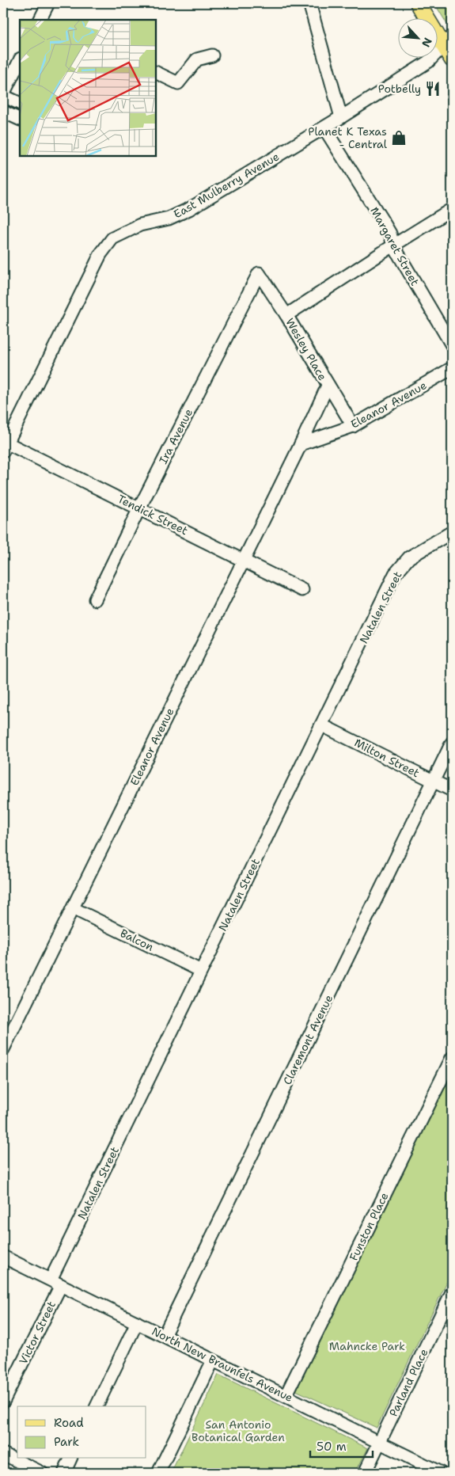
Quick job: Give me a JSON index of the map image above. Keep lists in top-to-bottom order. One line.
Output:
{"streets":{"street":["East Mulberry Avenue","Margaret Street","Wesley Place","Eleanor Avenue","Ira Avenue","Tendick Street","Natalen Street","Milton Street","Balcon","Claremont Avenue","Funston Place","Victor Street","North New Braunfels Avenue","Parland Place"]},"crossings":[["East Mulberry Avenue","Margaret Street"],["East Mulberry Avenue","Tendick Street"],["Wesley Place","Eleanor Avenue"],["Wesley Place","Ira Avenue"],["Eleanor Avenue","Tendick Street"],["Eleanor Avenue","Balcon"],["Ira Avenue","Tendick Street"],["Natalen Street","Milton Street"],["Natalen Street","Balcon"],["Natalen Street","Victor Street"],["Natalen Street","North New Braunfels Avenue"],["Milton Street","Claremont Avenue"],["Claremont Avenue","North New Braunfels Avenue"],["Funston Place","North New Braunfels Avenue"],["Victor Street","North New Braunfels Avenue"],["North New Braunfels Avenue","Parland Place"]],"parks":["Mahncke Park","San Antonio Botanical Garden"],"places":{"restaurant":["Potbelly"],"shop":["Planet K Texas - Central"]},"legend":["Road","Park"],"scale_bar":"50 m","north":"bottom right"}
